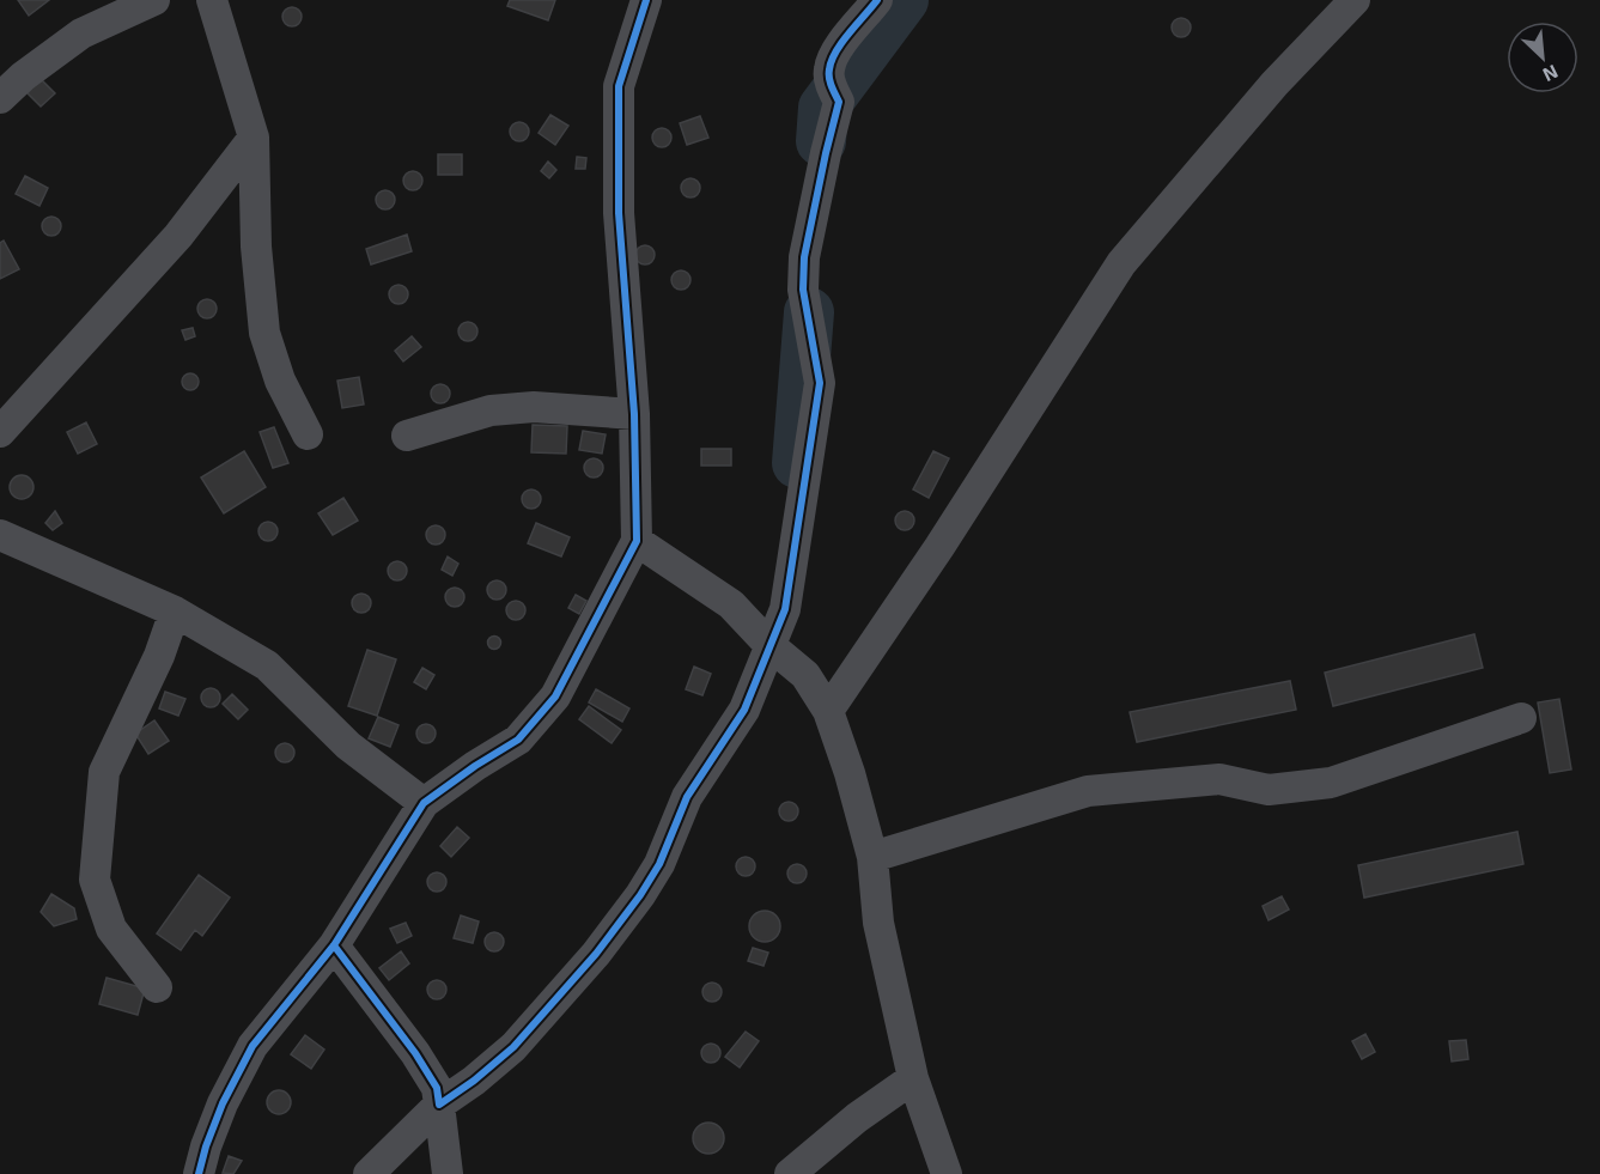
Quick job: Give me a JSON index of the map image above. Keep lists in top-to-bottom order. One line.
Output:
{"north":"bottom right"}
